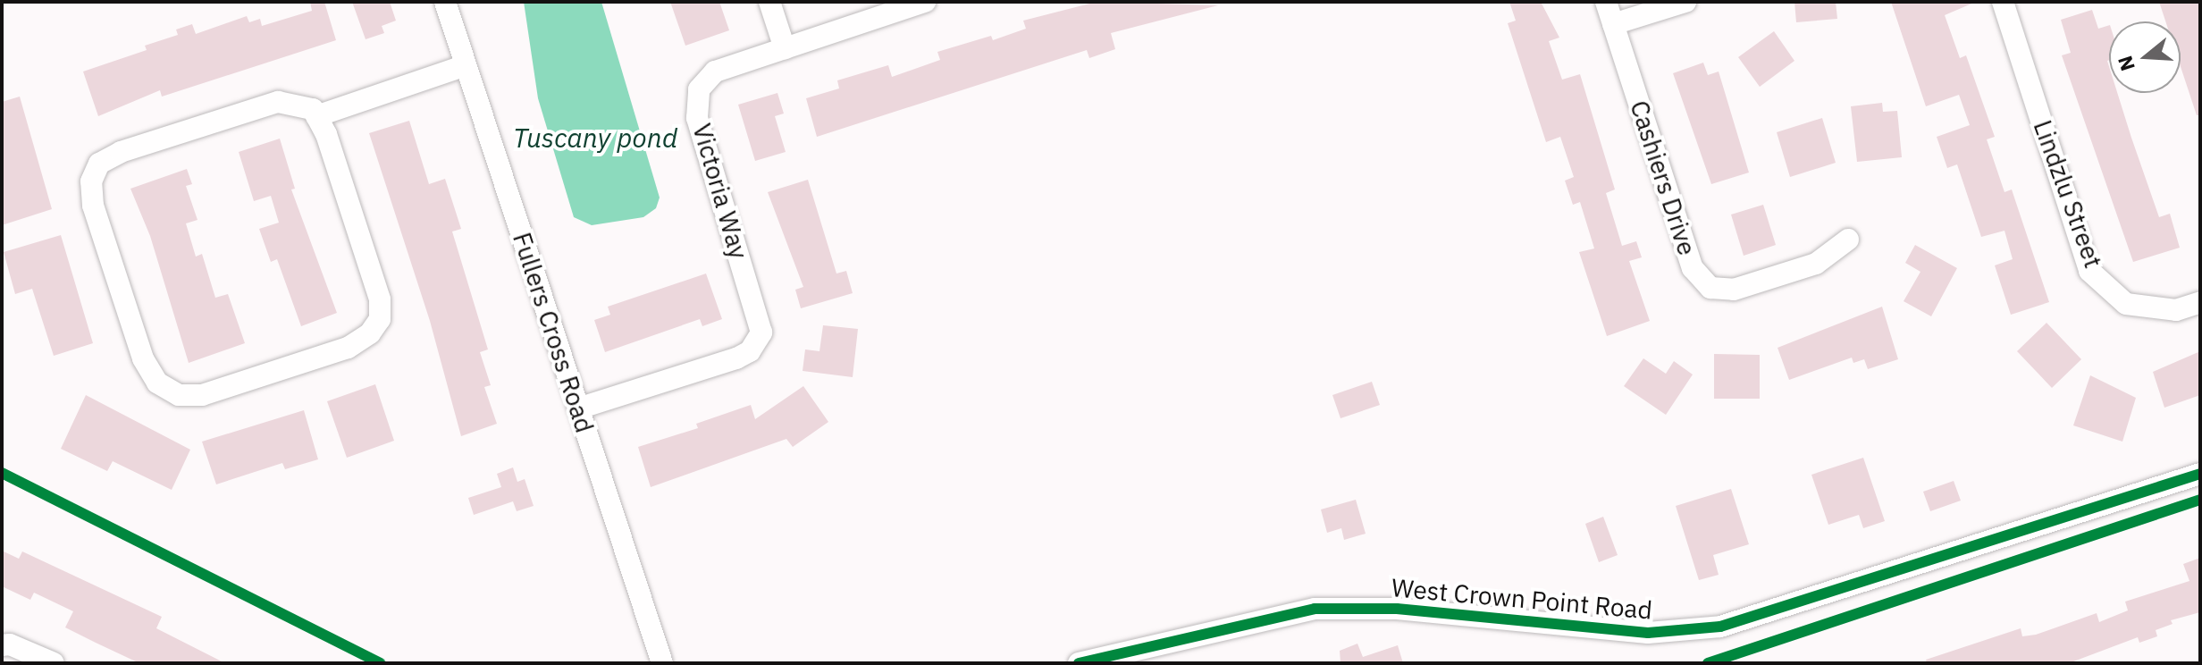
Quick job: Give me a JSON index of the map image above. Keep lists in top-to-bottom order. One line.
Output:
{"streets":{"street":["Cashiers Drive","Victoria Way","Lindzlu Street","Fullers Cross Road","West Crown Point Road"]},"crossings":[["Victoria Way","Fullers Cross Road"]],"water":["Tuscany pond"],"north":"left"}
